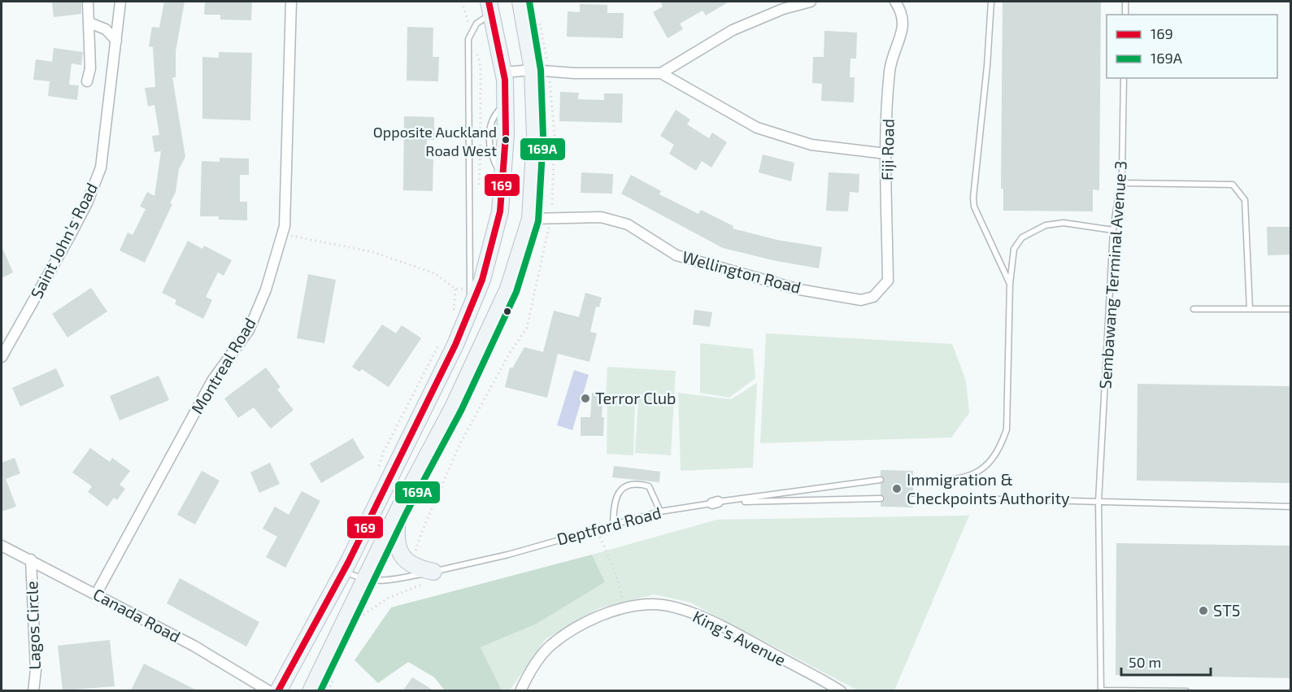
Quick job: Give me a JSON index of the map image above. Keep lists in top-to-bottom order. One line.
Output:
{"streets":{"street":["Fiji Road","Saint John's Road","Wellington Road","Montreal Road","Canada Road","Lagos Circle","King's Avenue"],"lane":["Sembawang Terminal Avenue 3","Deptford Road"]},"crossings":[["Fiji Road","Wellington Road"],["Montreal Road","Canada Road"],["Canada Road","Lagos Circle"]],"places":["Opposite Auckland Road West","Terror Club","Immigration & Checkpoints Authority","ST5"],"lines":["transit line 169","transit line 169A"],"legend":["169","169A"],"scale_bar":"50 m"}
